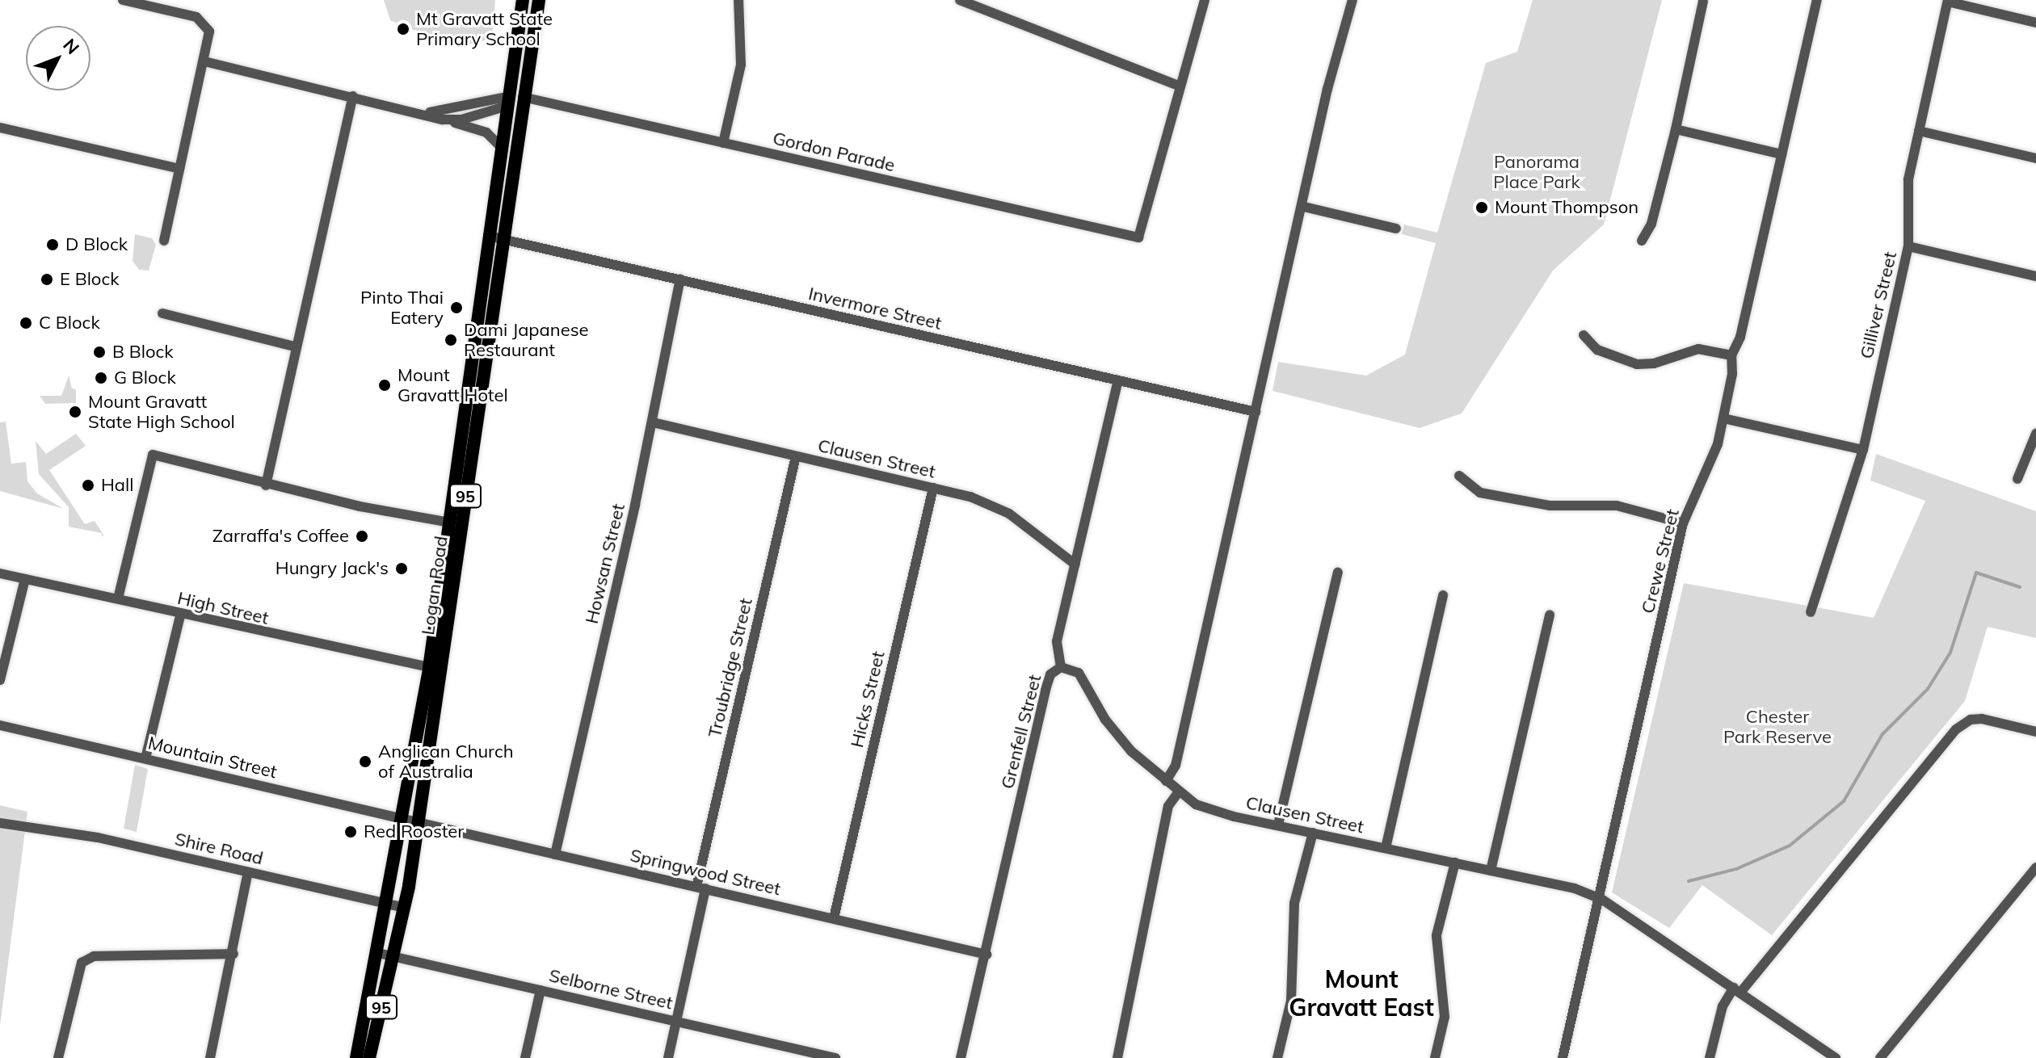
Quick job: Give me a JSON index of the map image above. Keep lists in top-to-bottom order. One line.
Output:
{"streets":{"main road":["95","Logan Road"],"street":["Gordon Parade","Gilliver Street","Invermore Street","Clausen Street","Crewe Street","Howsan Street","High Street","Troubridge Street","Hicks Street","Grenfell Street","Mountain Street","Shire Road","Springwood Street","Selborne Street"]},"crossings":[["Gordon Parade","Logan Road"],["Invermore Street","Howsan Street"],["Invermore Street","Logan Road"],["Invermore Street","Grenfell Street"],["Clausen Street","Crewe Street"],["Clausen Street","Howsan Street"],["Clausen Street","Troubridge Street"],["Clausen Street","Hicks Street"],["Clausen Street","Grenfell Street"],["Howsan Street","Springwood Street"],["Logan Road","High Street"],["Logan Road","Mountain Street"],["Logan Road","Shire Road"],["Logan Road","Springwood Street"],["Logan Road","Selborne Street"],["Troubridge Street","Springwood Street"],["Troubridge Street","Selborne Street"],["Hicks Street","Springwood Street"],["Grenfell Street","Springwood Street"],["Mountain Street","Springwood Street"]],"districts":["Mount Gravatt East"],"parks":["Panorama Place Park","Chester Park Reserve"],"places":["Mt Gravatt State Primary School","Mount Thompson","D Block","E Block","Pinto Thai Eatery","C Block","Dami Japanese Restaurant","B Block","G Block","Mount Gravatt Hotel","Mount Gravatt State High School","Hall","Zarraffa's Coffee","Hungry Jack's","Anglican Church of Australia","Red Rooster"],"north":"top right"}
